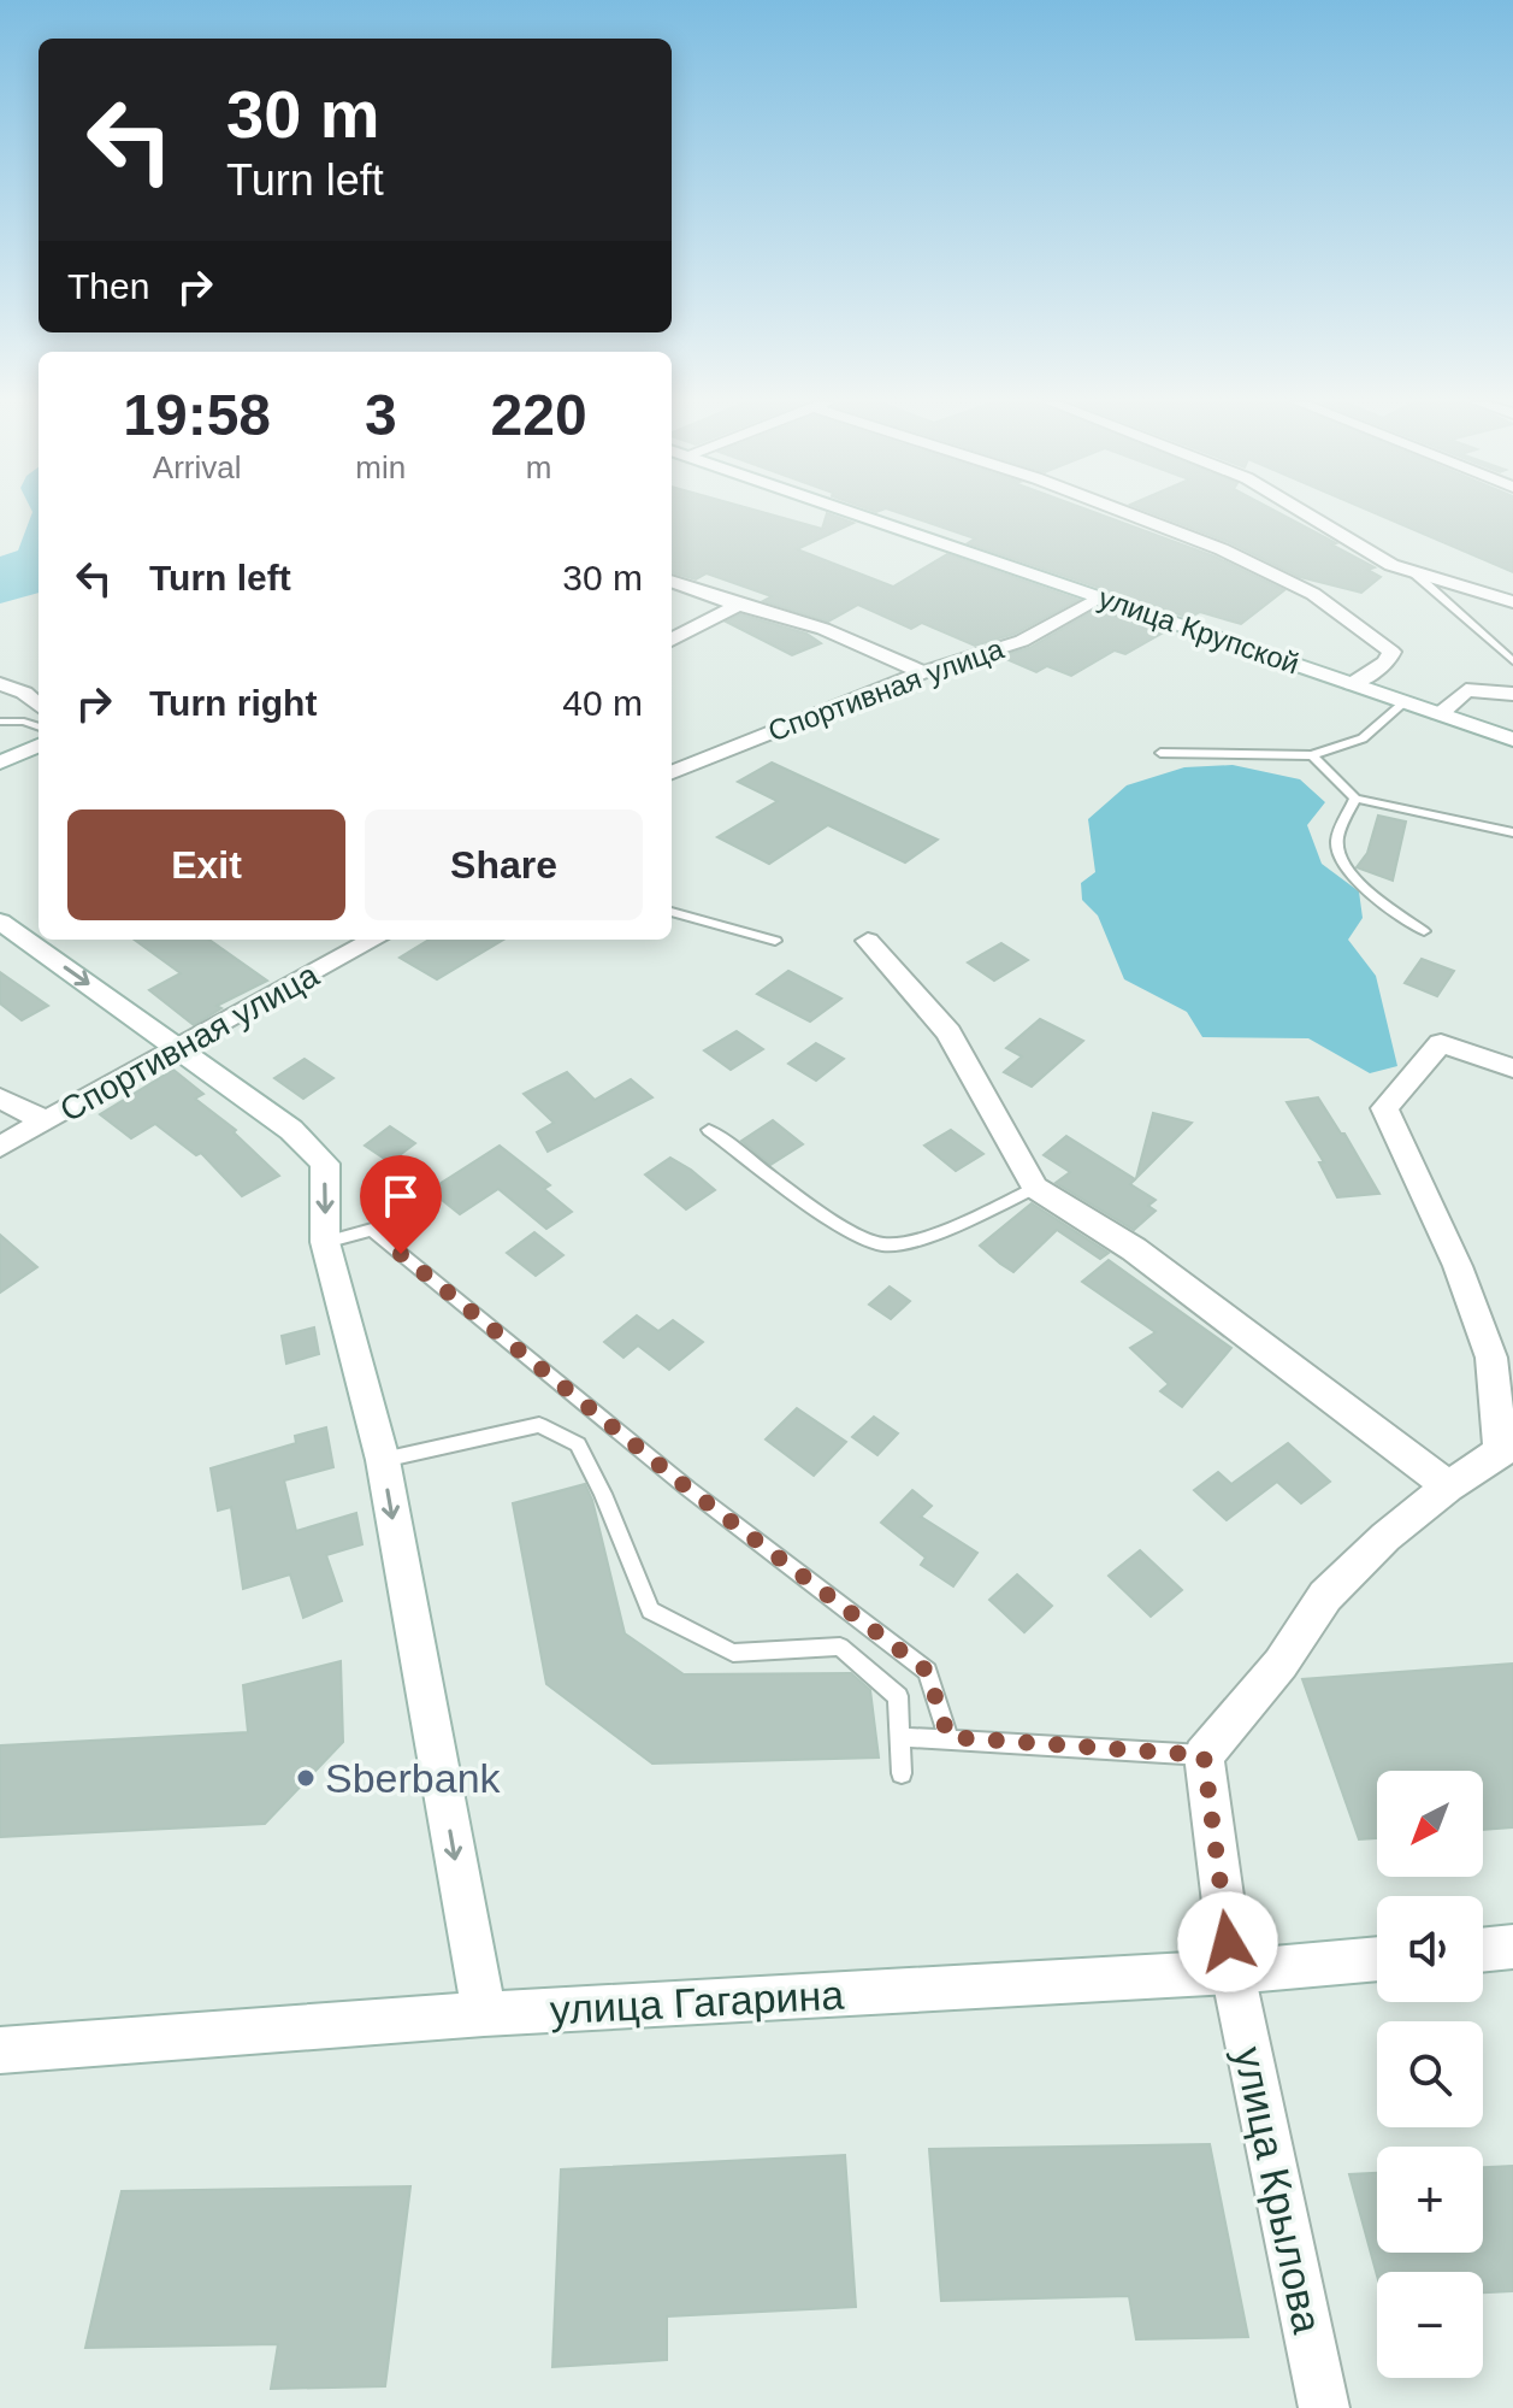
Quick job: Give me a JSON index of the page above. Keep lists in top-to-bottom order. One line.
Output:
{"streets":{"street":["улица Крупской","Спортивная улица","улица Гагарина","улица Крылова"]},"crossings":[["улица Крупской","Спортивная улица"],["улица Гагарина","улица Крылова"]],"places":["Sberbank"],"north":"bottom left","page":{"turn":["30 m","Turn left"],"then":"Then","eta":["19:58","Arrival","3","min","220","m"],"list":[{"name":"Turn left","value":"30 m"},{"name":"Turn right","value":"40 m"}],"buttons":["Exit","Share"],"map_buttons":["+","−"]}}
